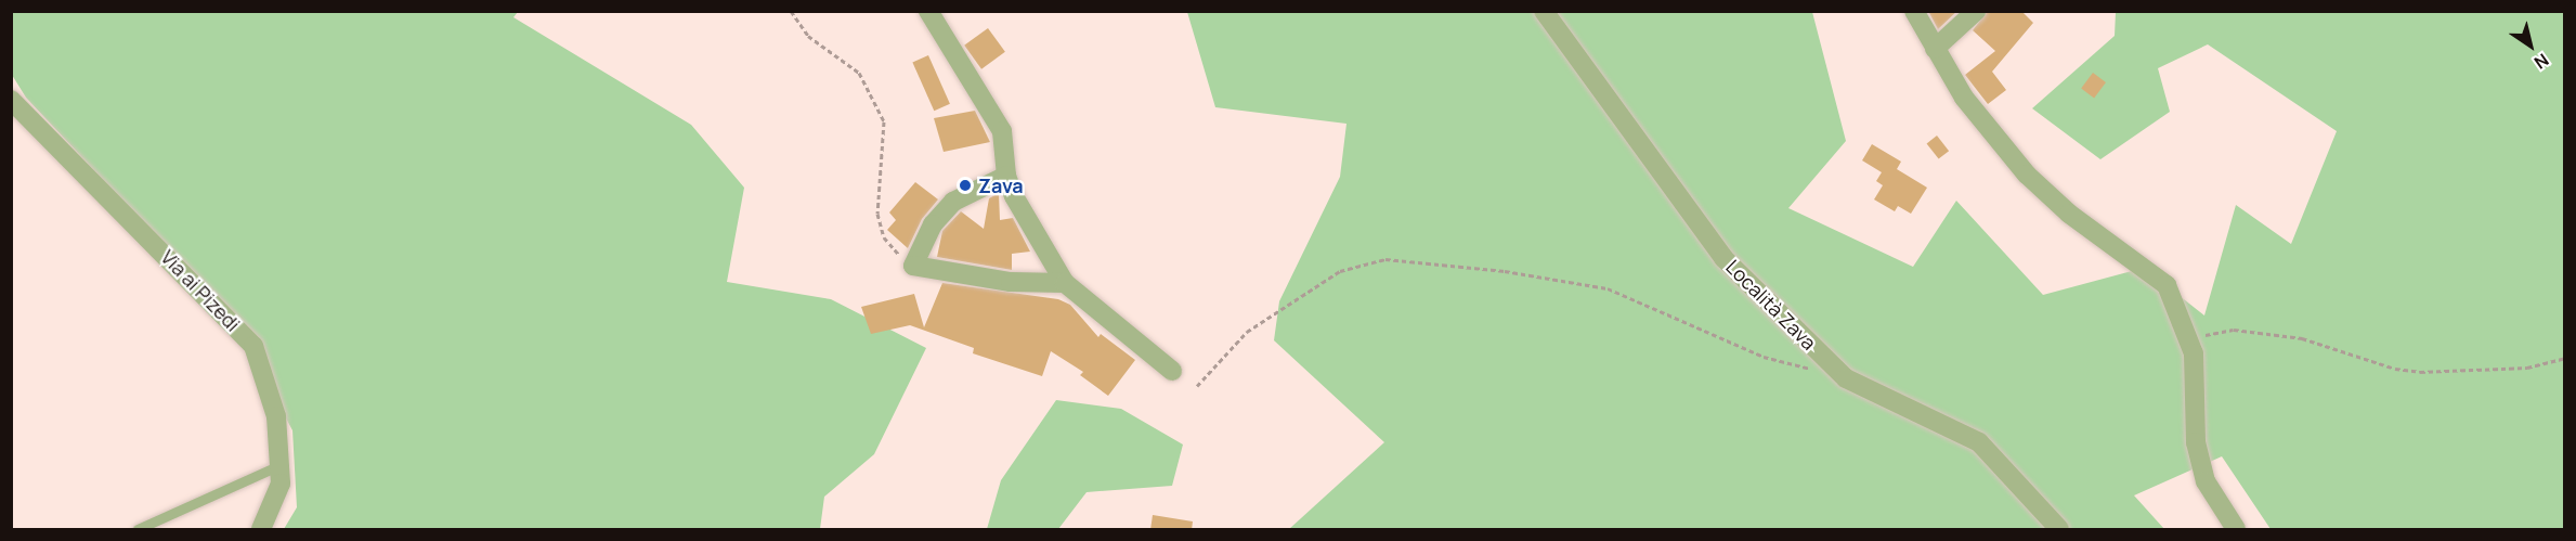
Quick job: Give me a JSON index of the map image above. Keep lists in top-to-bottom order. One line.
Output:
{"streets":{"street":["Via ai Pizedi","Località Zava"]},"places":["Zava"],"north":"bottom right"}
